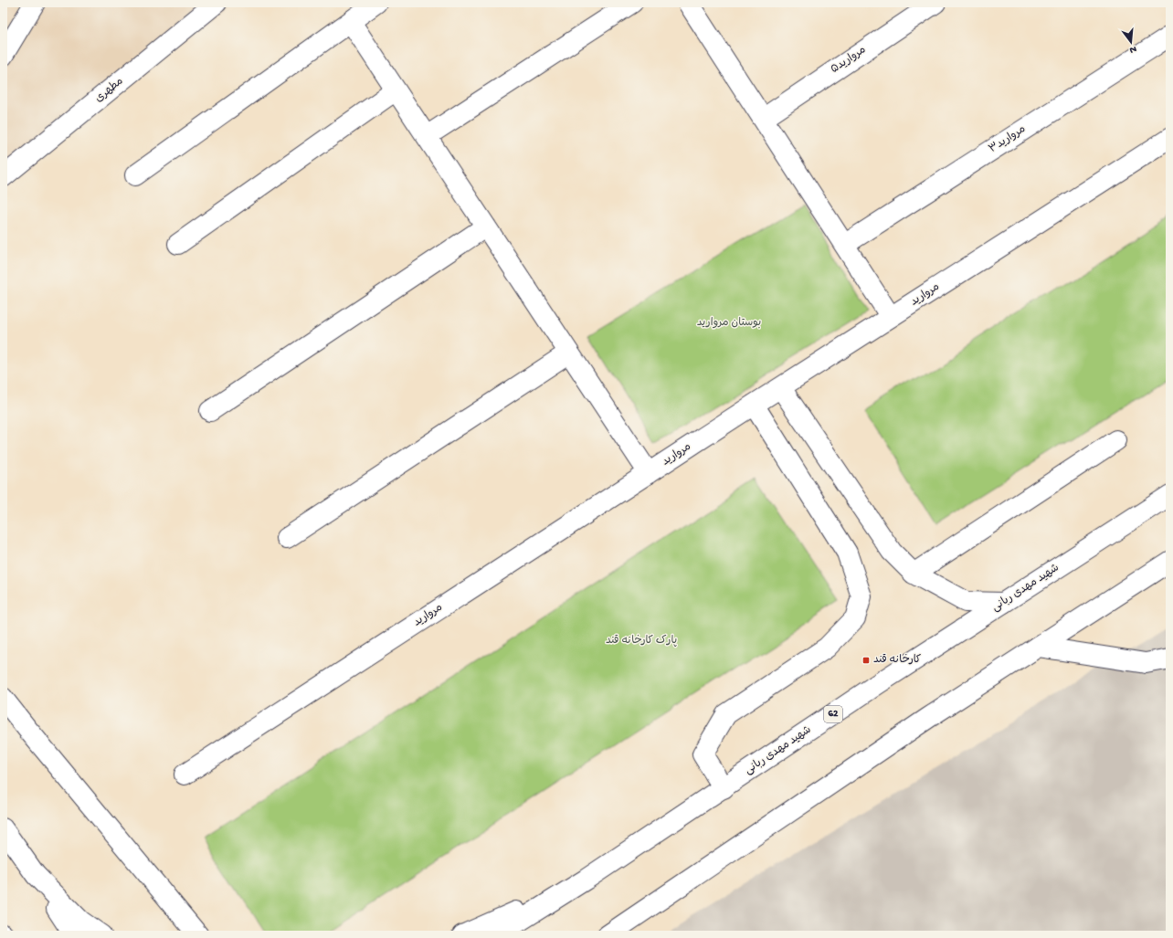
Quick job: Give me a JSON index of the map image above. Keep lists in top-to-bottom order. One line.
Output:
{"streets":{"main road":["مروارید۵","مطهری","مروارید۳","مروارید","شهید مهدی ربانی","62"]},"parks":["بوستان مروارید","پارک کارخانه قند"],"places":{"transit":["کارخانه قند"]},"north":"bottom"}
